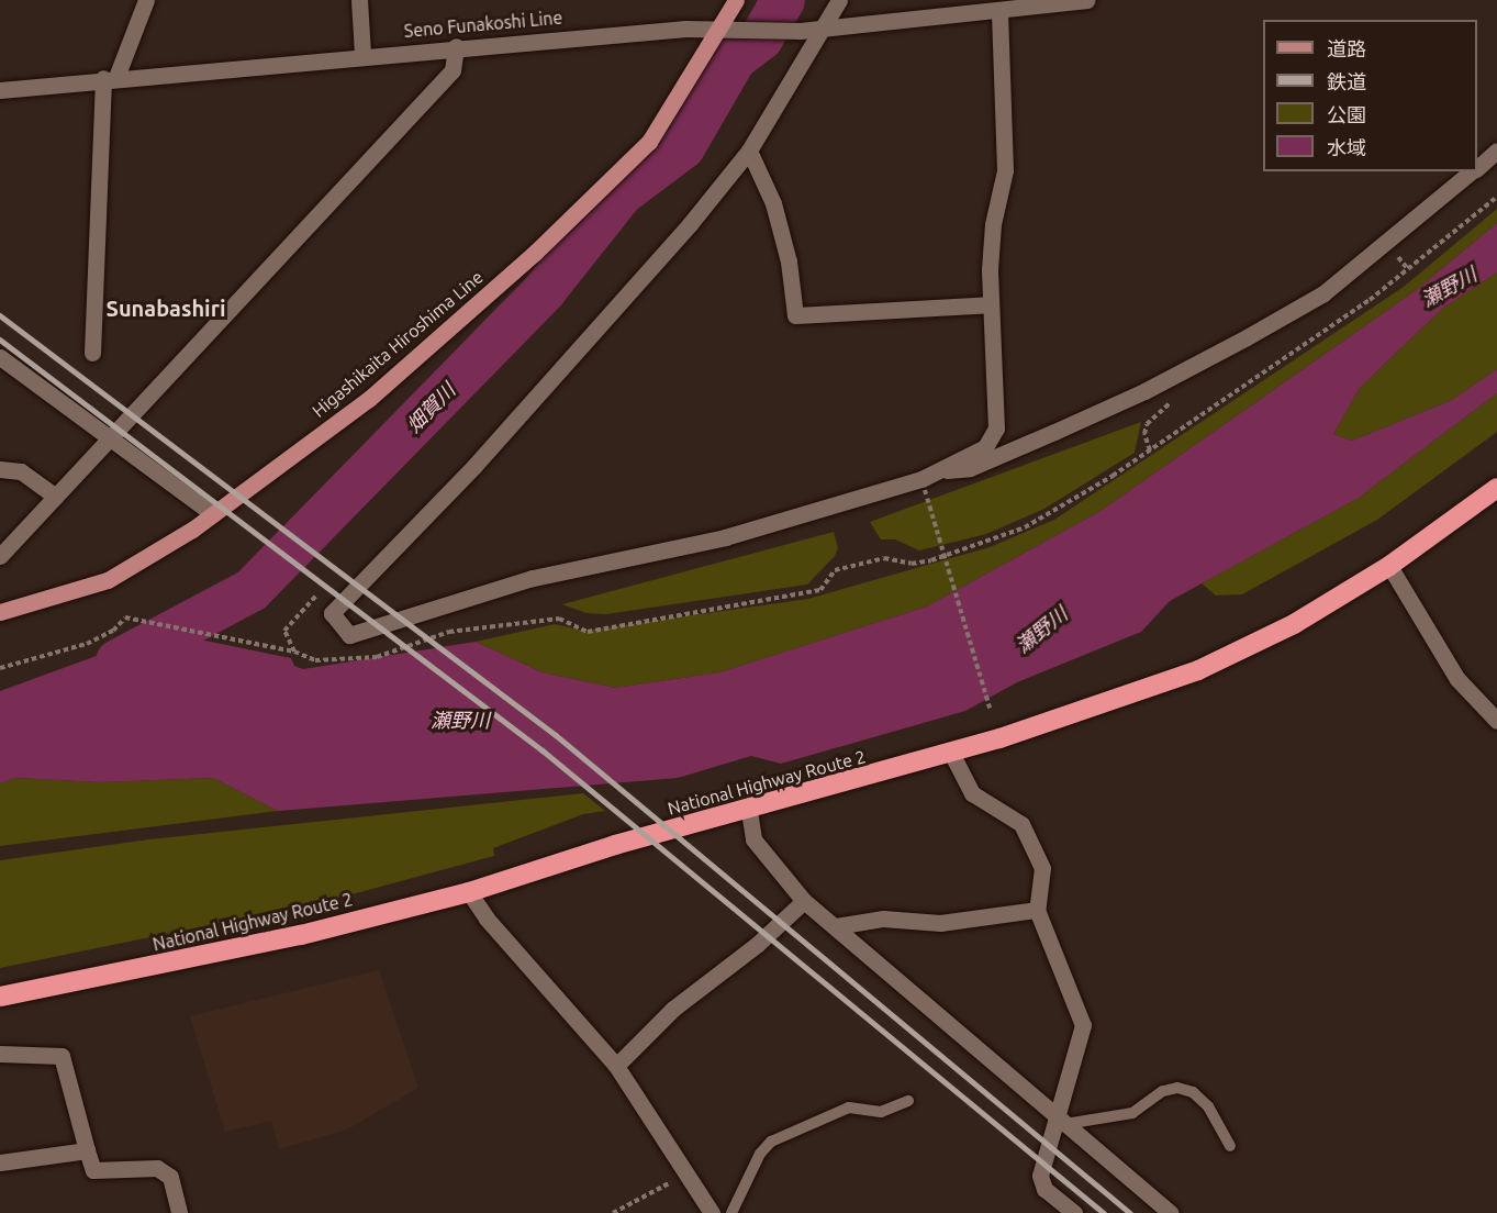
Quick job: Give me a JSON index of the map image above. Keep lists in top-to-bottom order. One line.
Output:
{"streets":{"highway":["National Highway Route 2"],"main road":["Higashikaita Hiroshima Line"],"street":["Seno Funakoshi Line"]},"crossings":[["Seno Funakoshi Line","Higashikaita Hiroshima Line"]],"districts":["Sunabashiri"],"water":["瀬野川","畑賀川"],"legend":["道路","鉄道","公園","水域"]}
